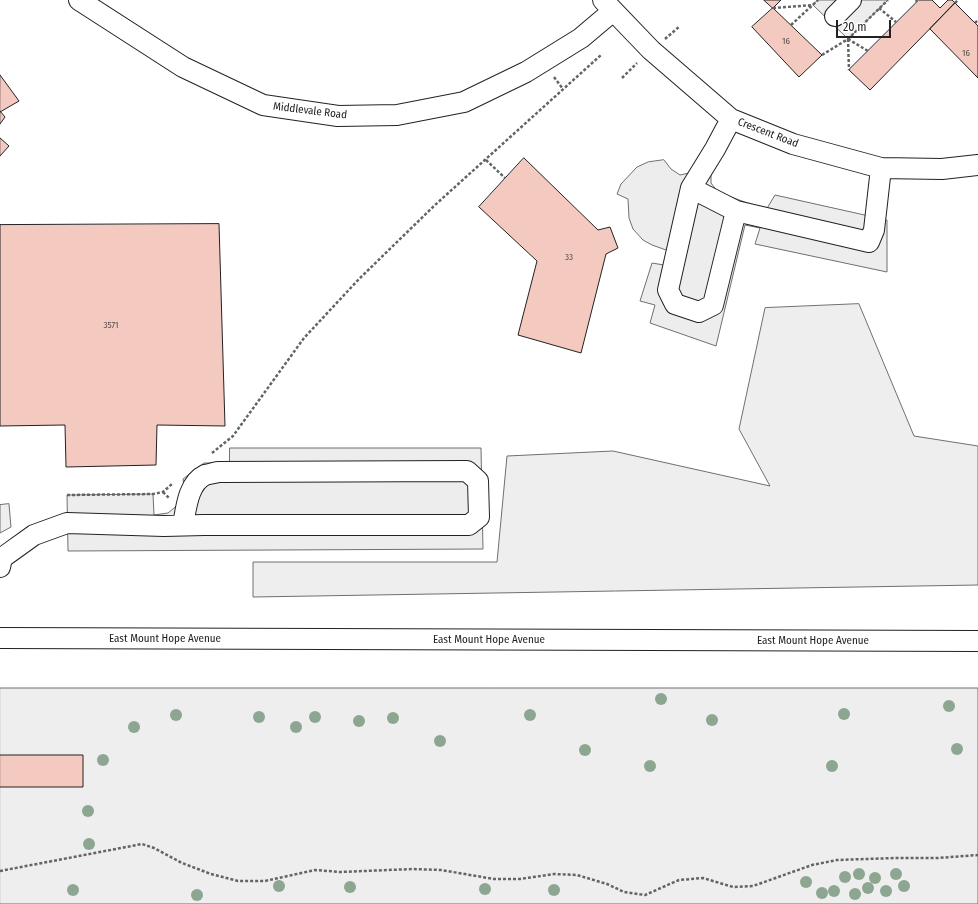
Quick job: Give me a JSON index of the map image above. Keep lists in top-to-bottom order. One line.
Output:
{"streets":{"street":["Middlevale Road","Crescent Road","East Mount Hope Avenue"]},"crossings":[["Middlevale Road","Crescent Road"]],"house_numbers":["16","16","33","3571"],"scale_bar":"20 m"}
